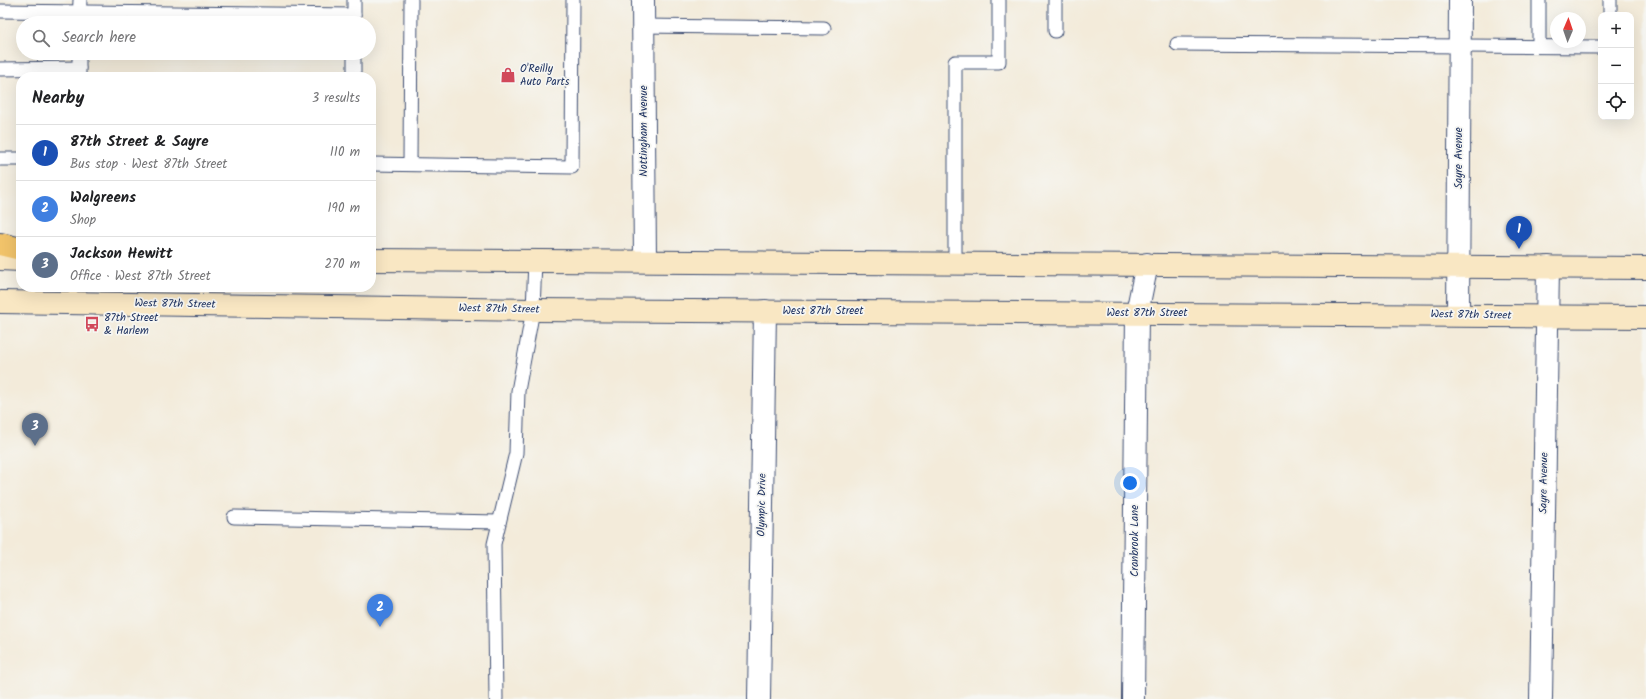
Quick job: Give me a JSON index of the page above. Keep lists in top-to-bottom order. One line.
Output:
{"streets":{"main road":["West 87th Street"],"street":["Nottingham Avenue","Sayre Avenue","Olympic Drive","Cranbrook Lane"]},"crossings":[["Sayre Avenue","West 87th Street"],["West 87th Street","Olympic Drive"],["West 87th Street","Cranbrook Lane"]],"places":{"shop":["O'Reilly Auto Parts"],"bus stop":["87th Street & Harlem"]},"north":"top","page":{"map_buttons":["+","−"],"search":"Search here","heading":["Nearby","3 results"],"list":[{"mark":"1","name":"87th Street & Sayre","note":"Bus stop · West 87th Street","value":"110 m"},{"mark":"2","name":"Walgreens","note":"Shop","value":"190 m"},{"mark":"3","name":"Jackson Hewitt","note":"Office · West 87th Street","value":"270 m"}],"pins":["1","3","2"]}}
